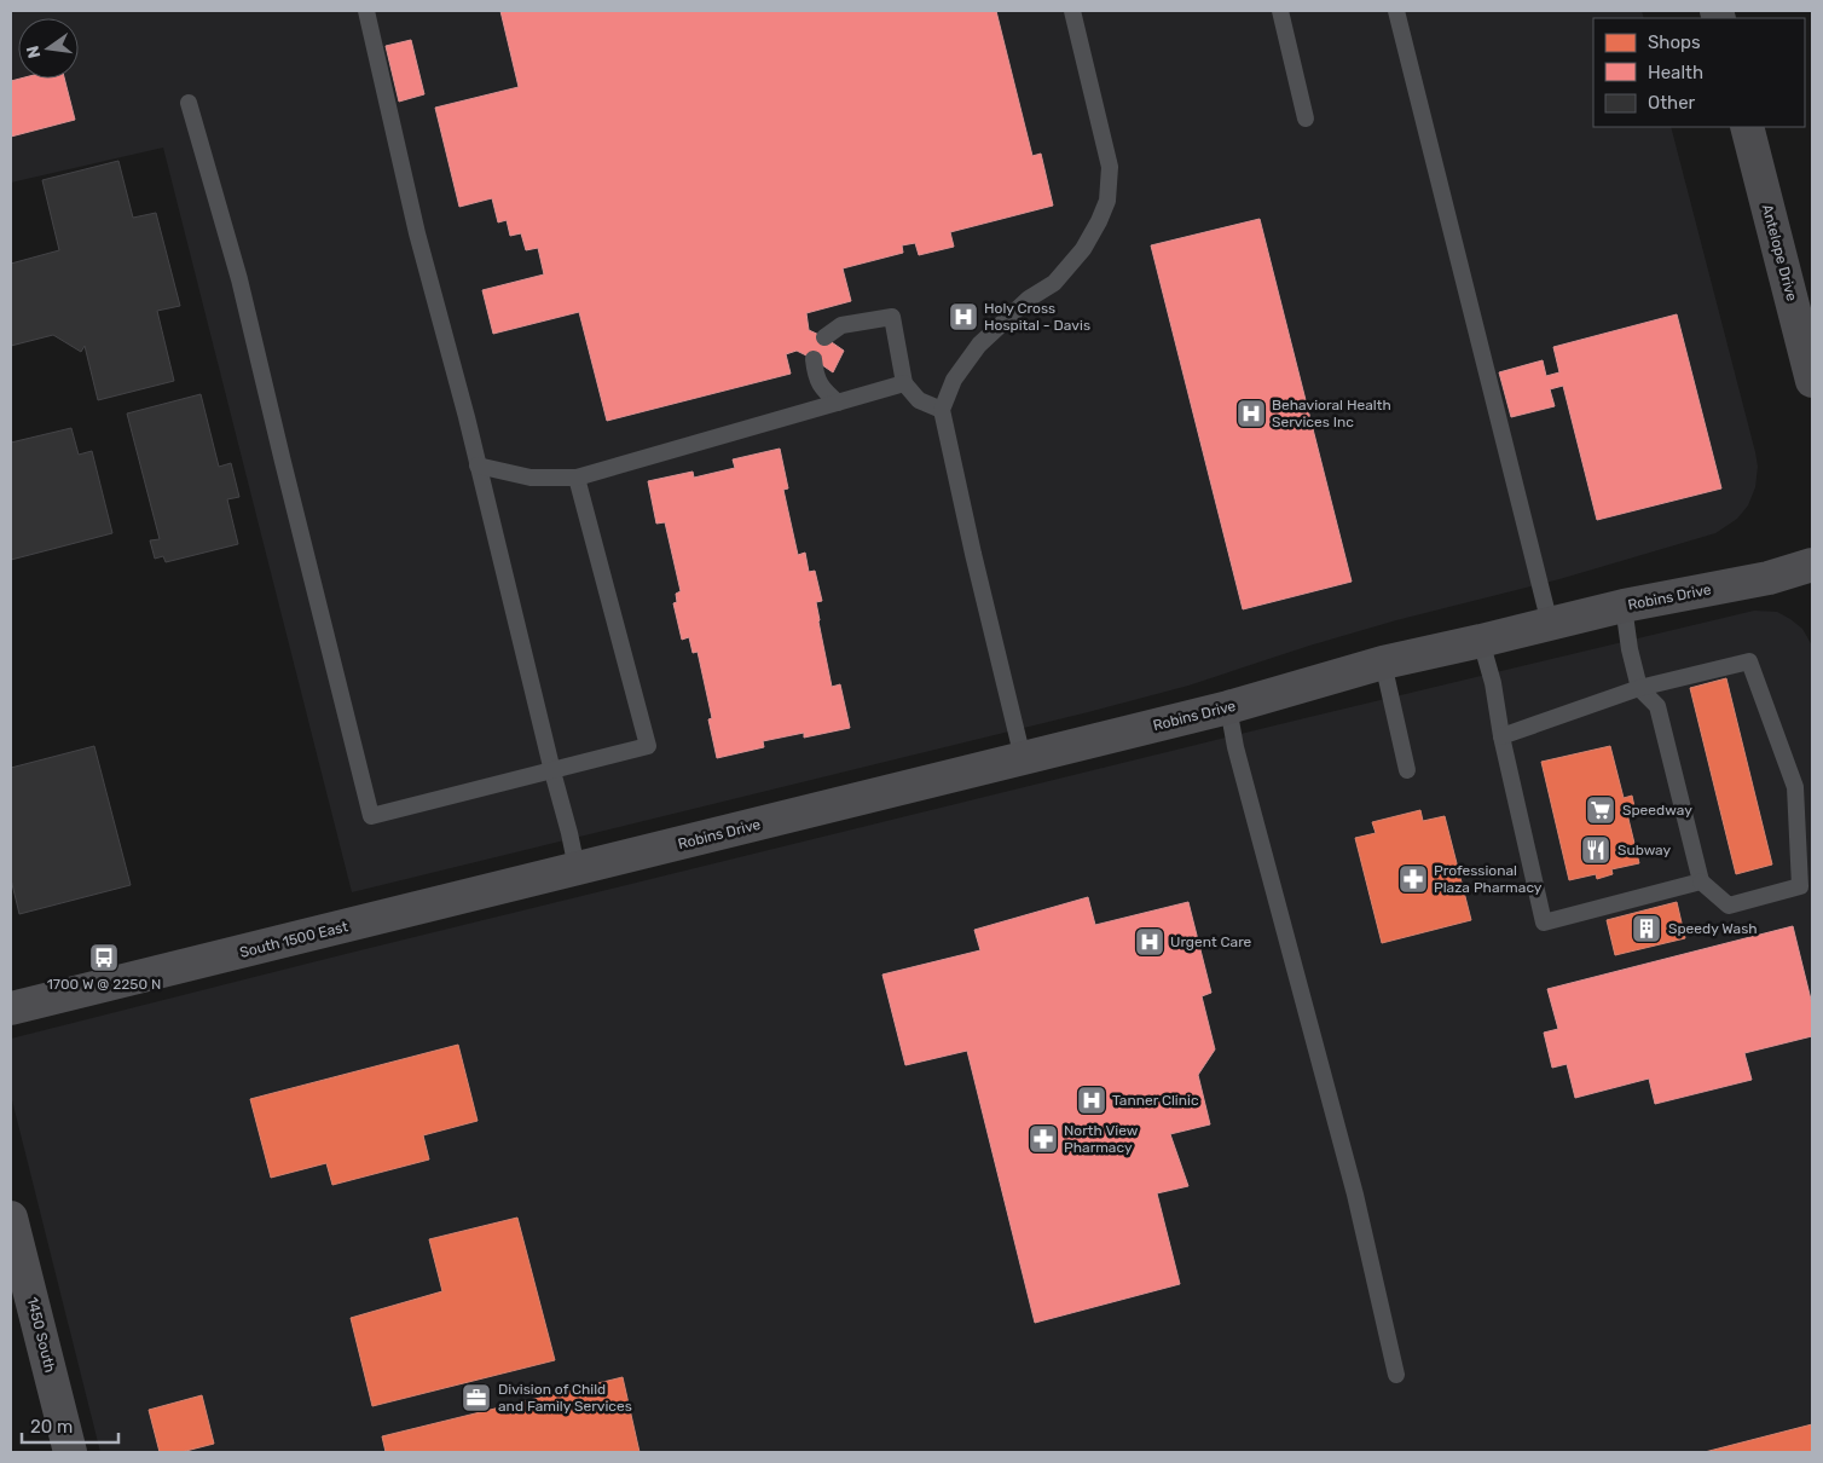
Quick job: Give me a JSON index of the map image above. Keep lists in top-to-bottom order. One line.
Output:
{"streets":{"main road":["Antelope Drive"],"street":["Robins Drive","South 1500 East","1450 South"]},"crossings":[["Robins Drive","South 1500 East"]],"places":{"hospital":["Holy Cross Hospital - Davis","Behavioral Health Services Inc","Urgent Care","Tanner Clinic"],"supermarket":["Speedway"],"restaurant":["Subway"],"pharmacy":["Professional Plaza Pharmacy","North View Pharmacy"],"building":["Speedy Wash"],"bus stop":["1700 W @ 2250 N"],"office":["Division of Child and Family Services"]},"legend":["Shops","Health","Other"],"scale_bar":"20 m","north":"left"}
